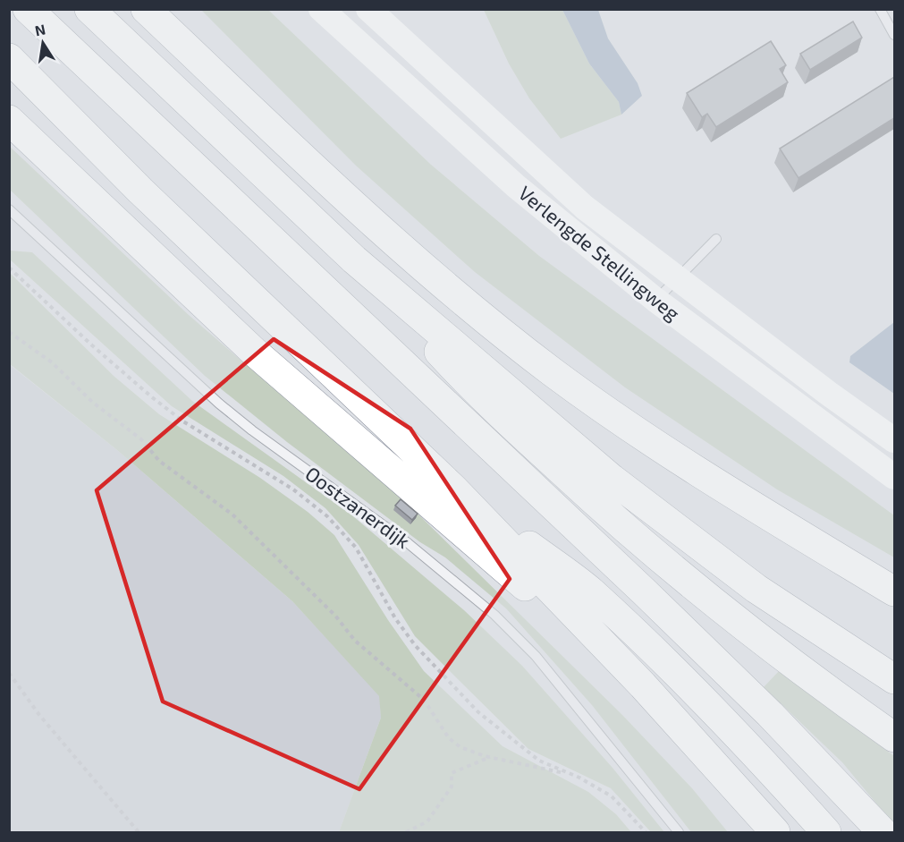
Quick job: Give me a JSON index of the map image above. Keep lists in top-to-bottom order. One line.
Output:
{"streets":{"main road":["Verlengde Stellingweg"],"lane":["Oostzanerdijk"]},"north":"top"}
